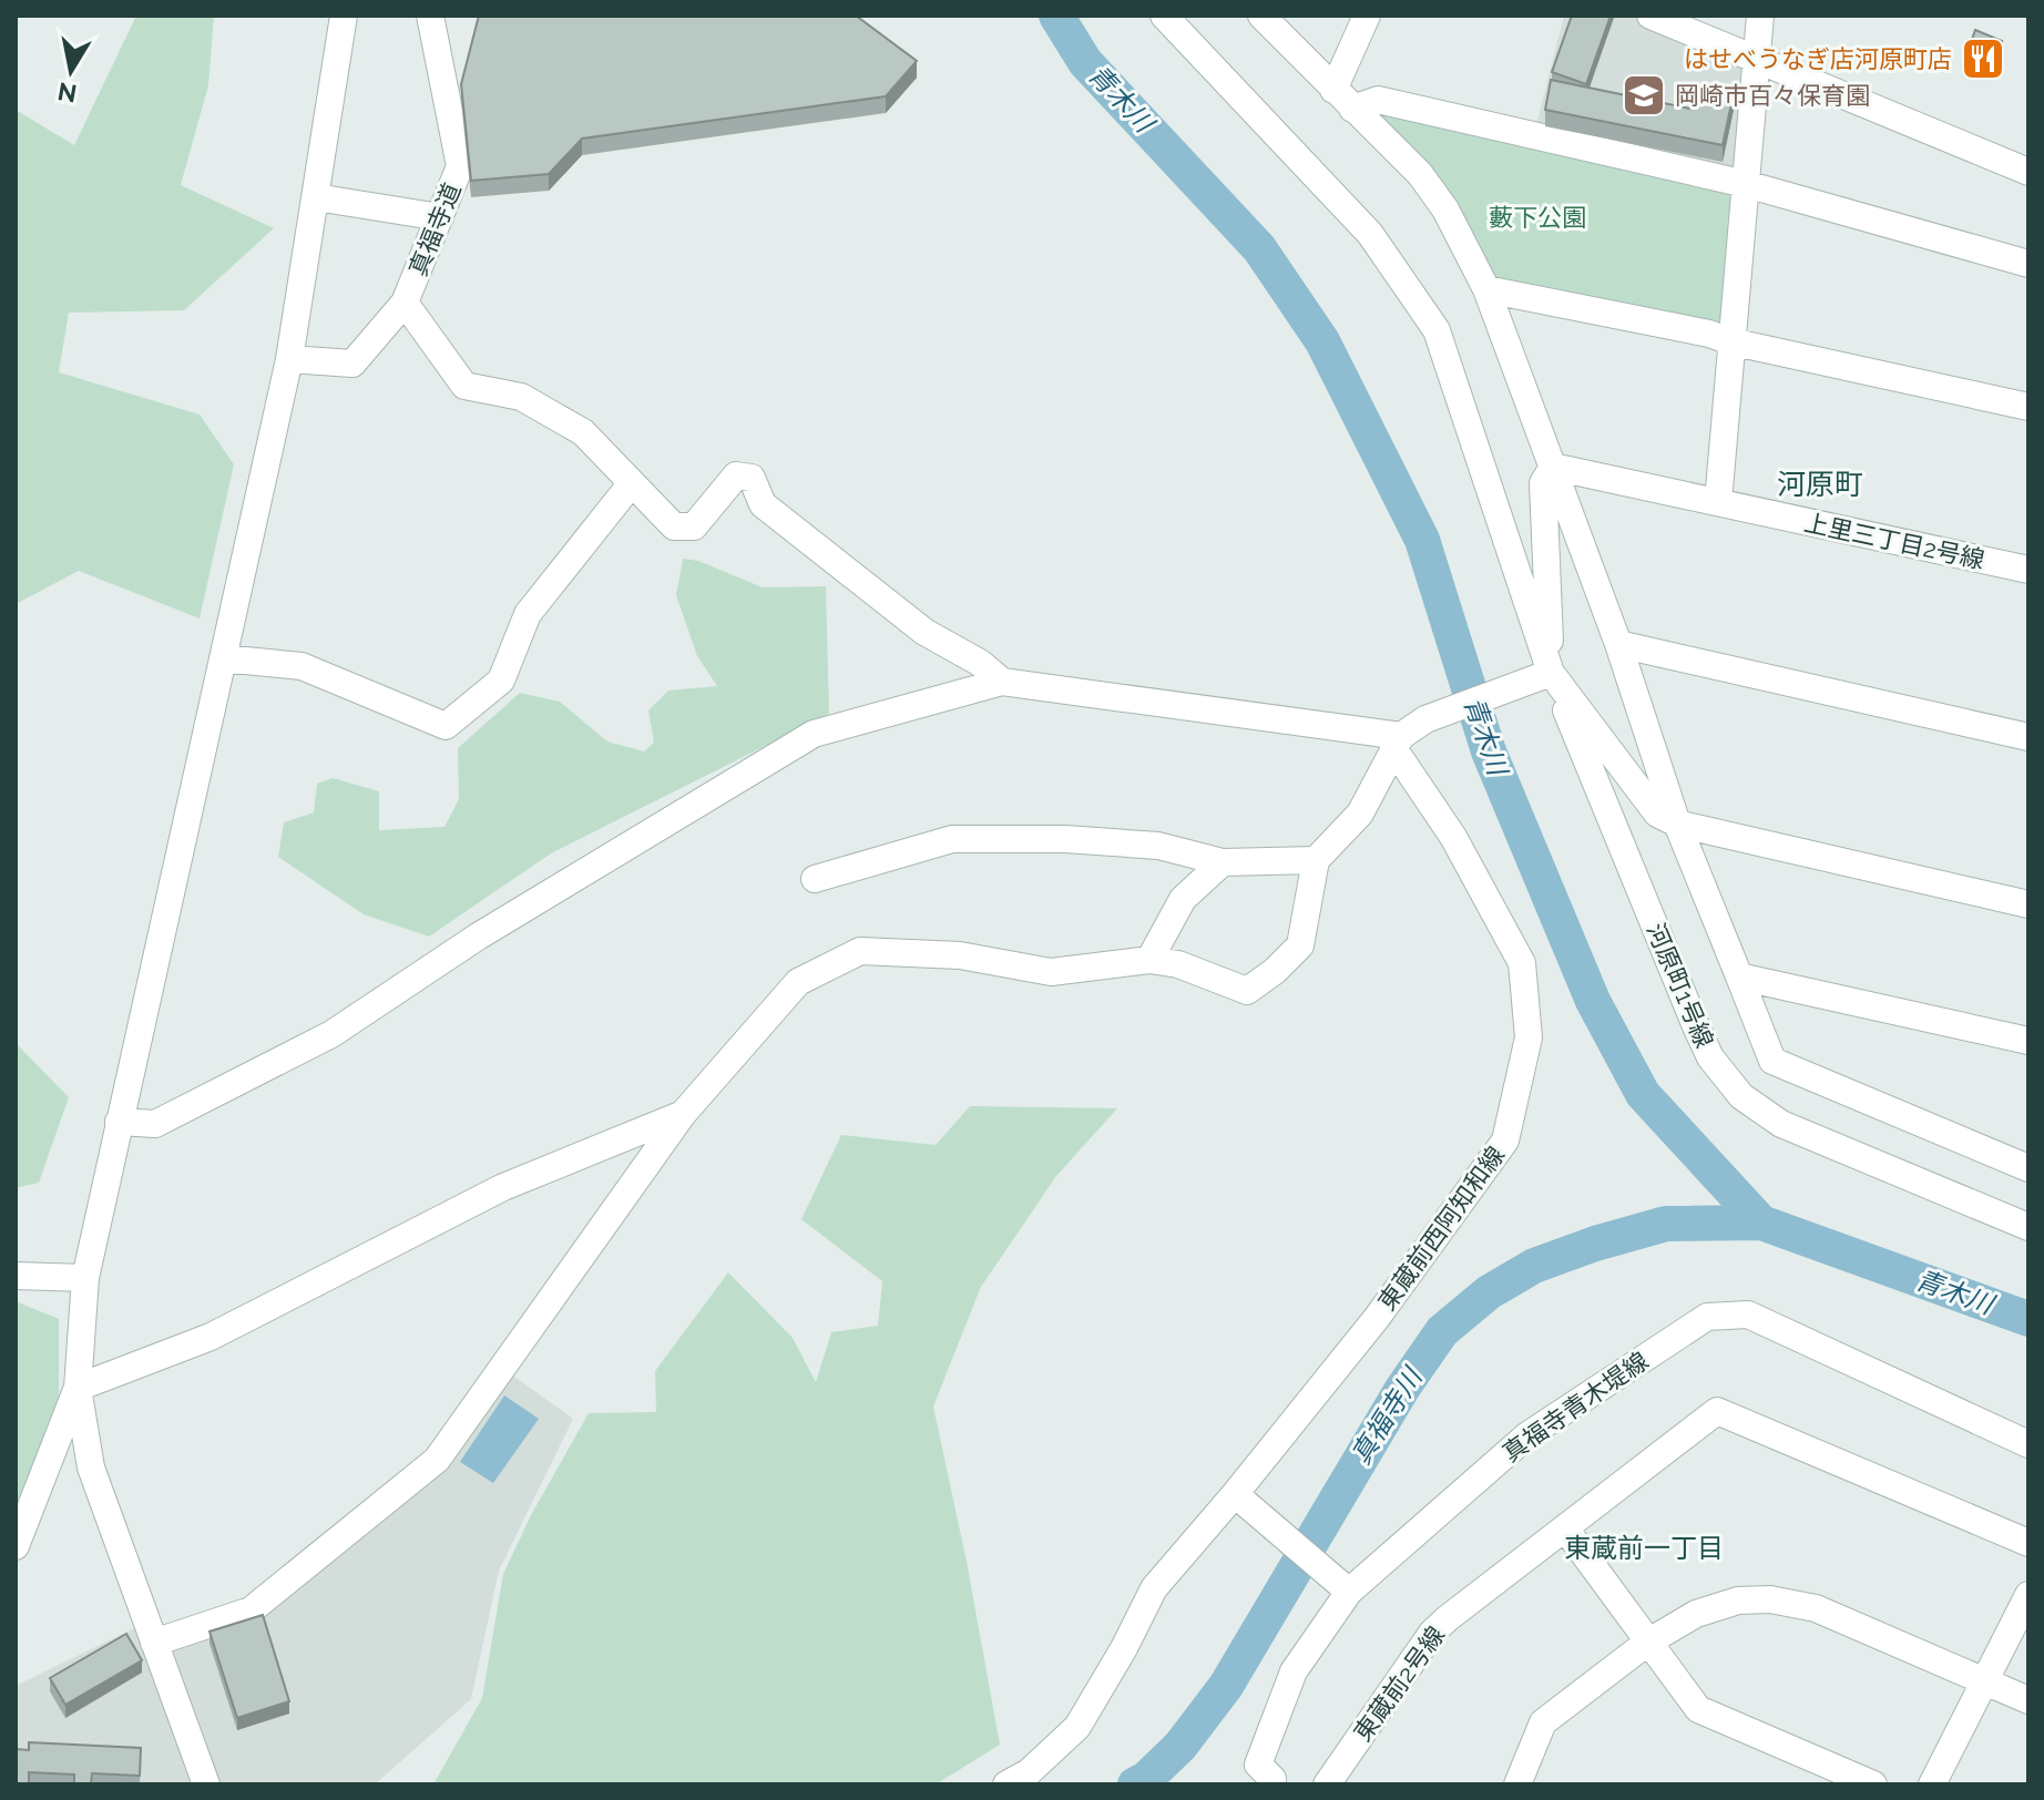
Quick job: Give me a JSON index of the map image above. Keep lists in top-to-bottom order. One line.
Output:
{"streets":{"street":["真福寺道","上里三丁目2号線","河原町1号線","東蔵前西阿知和線","真福寺青木堤線","東蔵前2号線"]},"districts":["河原町","東蔵前一丁目"],"water":["青木川","真福寺川"],"parks":["藪下公園"],"places":{"restaurant":["はせべうなぎ店河原町店"],"school or university":["岡崎市百々保育園"]},"north":"bottom"}
